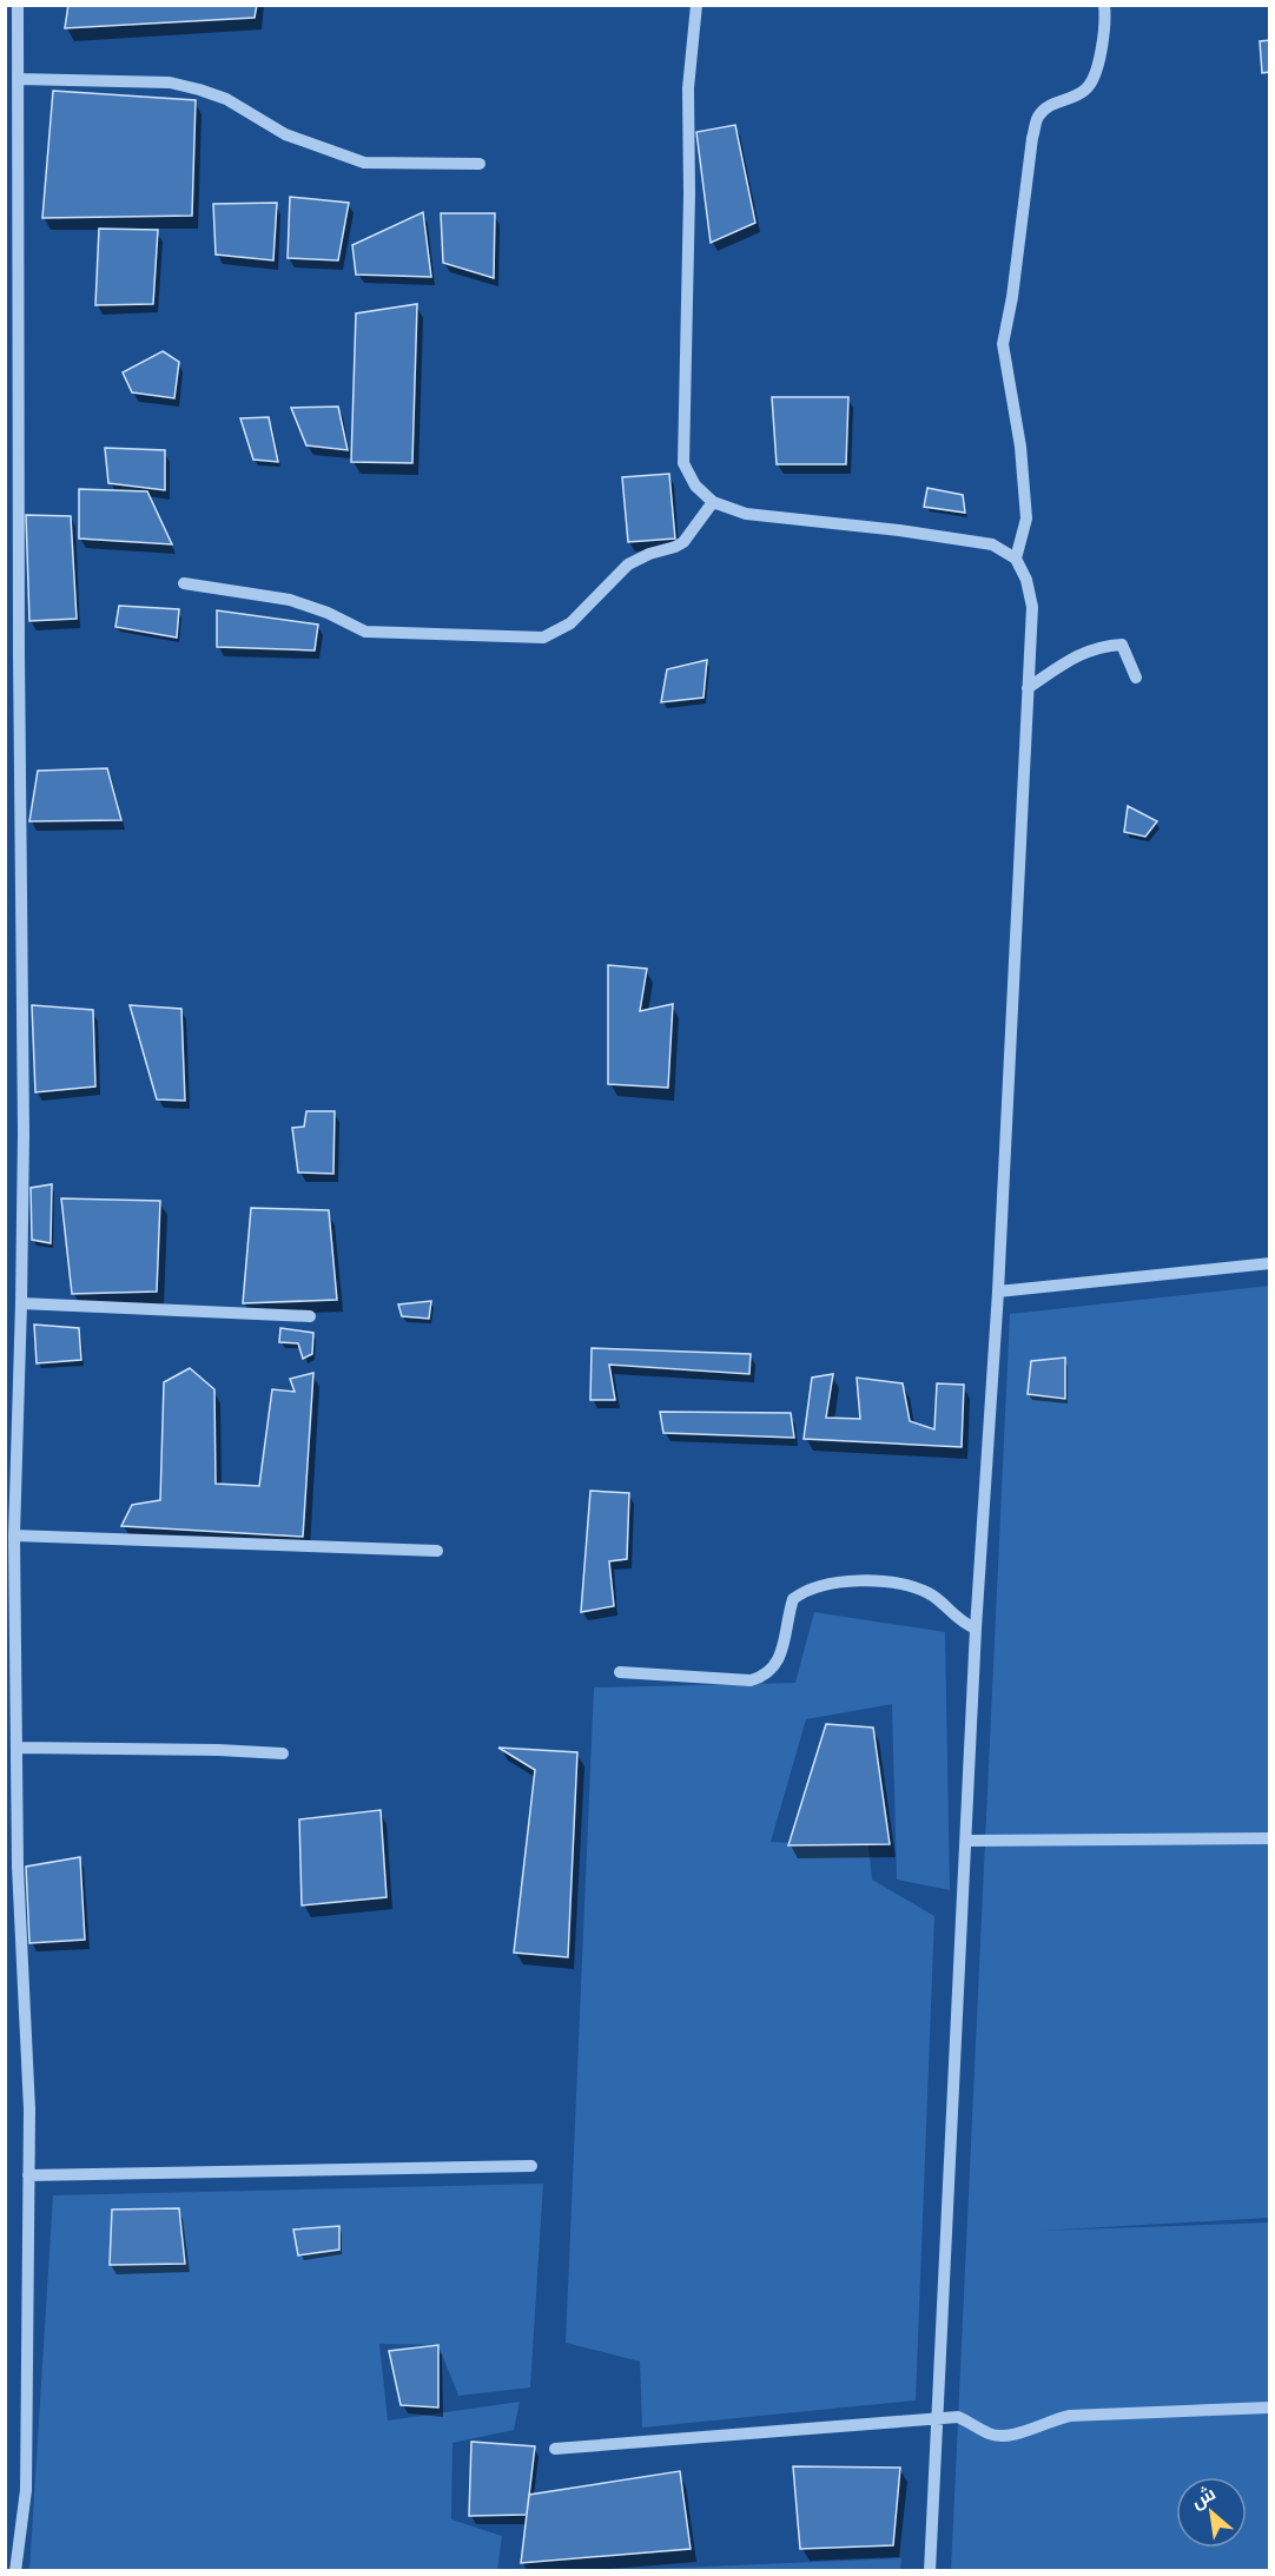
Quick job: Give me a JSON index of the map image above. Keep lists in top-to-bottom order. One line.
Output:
{"north":"top left"}
